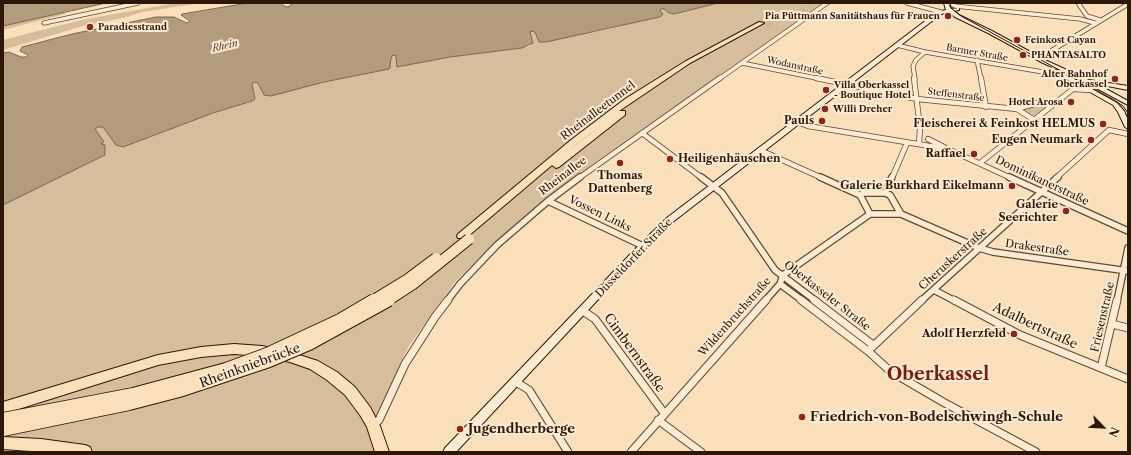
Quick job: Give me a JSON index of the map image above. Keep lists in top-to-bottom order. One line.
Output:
{"streets":{"highway":["Rheinalleetunnel","Rheinkniebrücke"],"street":["Barmer Straße","Wodanstraße","Steffenstraße","Rheinallee","Dominikanerstraße","Vossen Links","Drakestraße","Düsseldorfer Straße","Cheruskerstraße","Oberkasseler Straße","Wildenbruchstraße","Friesenstraße","Adalbertstraße","Cimbernstraße"]},"crossings":[["Barmer Straße","Düsseldorfer Straße"],["Wodanstraße","Steffenstraße"],["Wodanstraße","Rheinallee"],["Wodanstraße","Düsseldorfer Straße"],["Steffenstraße","Düsseldorfer Straße"],["Rheinalleetunnel","Rheinkniebrücke"],["Rheinallee","Vossen Links"],["Rheinallee","Oberkasseler Straße"],["Dominikanerstraße","Düsseldorfer Straße"],["Dominikanerstraße","Cheruskerstraße"],["Vossen Links","Düsseldorfer Straße"],["Drakestraße","Cheruskerstraße"],["Drakestraße","Friesenstraße"],["Düsseldorfer Straße","Oberkasseler Straße"],["Düsseldorfer Straße","Cimbernstraße"],["Cheruskerstraße","Oberkasseler Straße"],["Cheruskerstraße","Adalbertstraße"],["Oberkasseler Straße","Wildenbruchstraße"],["Wildenbruchstraße","Cimbernstraße"],["Friesenstraße","Adalbertstraße"]],"districts":["Oberkassel"],"water":["Rhein"],"places":["Pia Püttmann Sanitätshaus für Frauen","Paradiesstrand","Feinkost Cayan","PHANTASALTO","Alter Bahnhof Oberkassel","Villa Oberkassel - Boutique Hotel","Hotel Arosa","Willi Dreher","Pauls","Fleischerei & Feinkost HELMUS","Eugen Neumark","Raffael","Heiligenhäuschen","Thomas Dattenberg","Galerie Burkhard Eikelmann","Galerie Seerichter","Adolf Herzfeld","Friedrich-von-Bodelschwingh-Schule","Jugendherberge"],"north":"bottom right"}
